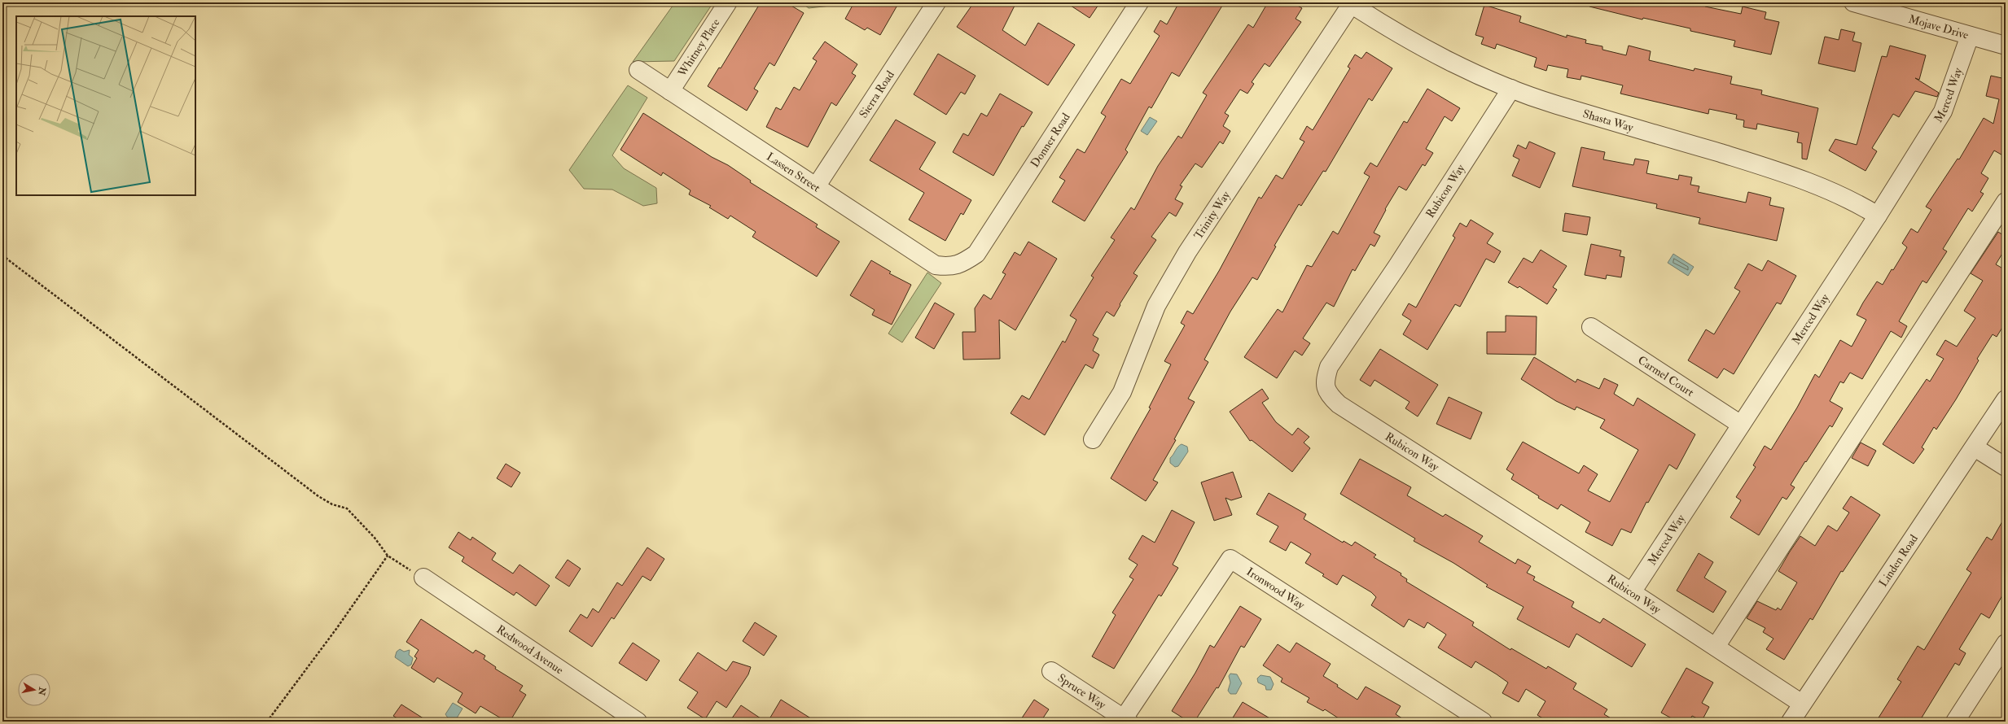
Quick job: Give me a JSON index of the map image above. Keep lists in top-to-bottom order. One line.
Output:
{"streets":{"street":["Mojave Drive","Whitney Place","Sierra Road","Merced Way","Shasta Way","Donner Road","Lassen Street","Rubicon Way","Trinity Way","Carmel Court","Linden Road","Ironwood Way","Redwood Avenue","Spruce Way"]},"crossings":[["Mojave Drive","Merced Way"],["Whitney Place","Lassen Street"],["Sierra Road","Lassen Street"],["Merced Way","Shasta Way"],["Merced Way","Rubicon Way"],["Merced Way","Carmel Court"],["Shasta Way","Rubicon Way"],["Shasta Way","Trinity Way"],["Donner Road","Lassen Street"],["Rubicon Way","Linden Road"],["Ironwood Way","Spruce Way"]],"north":"right"}
